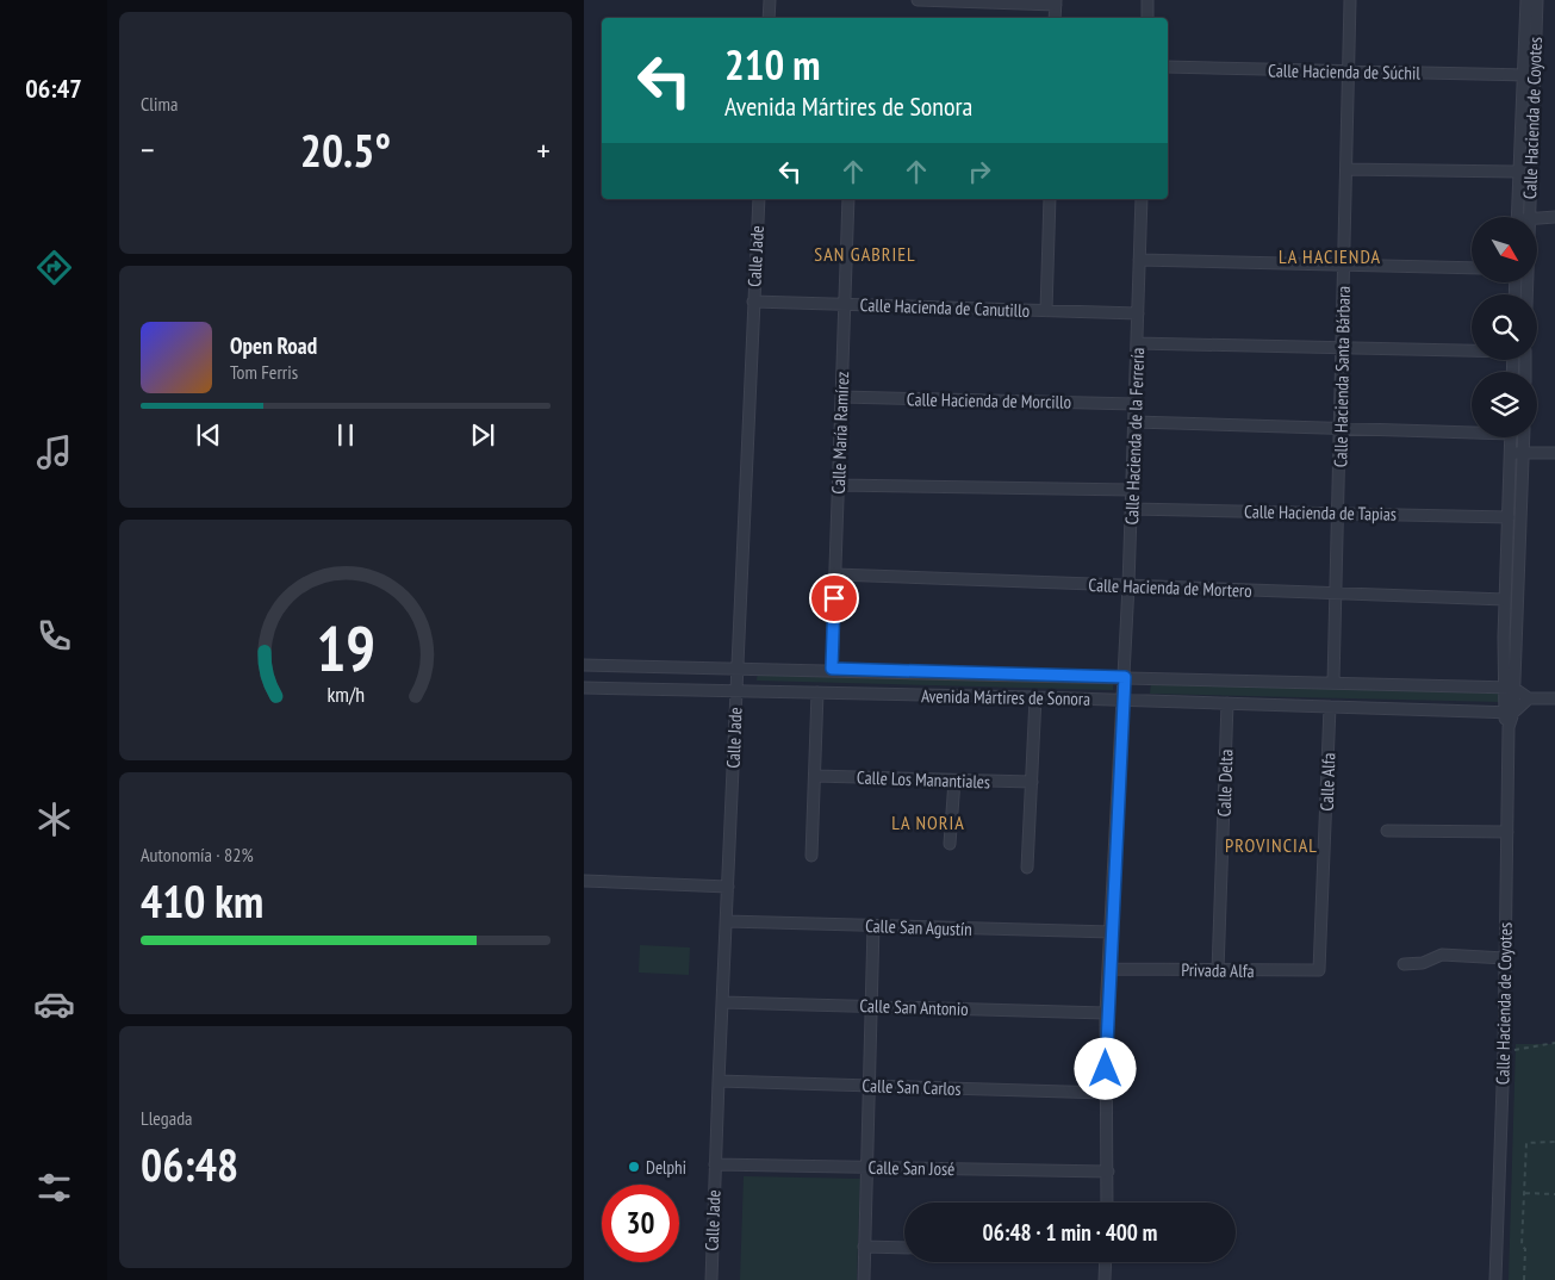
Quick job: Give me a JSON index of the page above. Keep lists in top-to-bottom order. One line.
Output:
{"streets":{"street":["Calle Hacienda de Súchil","Calle Hacienda de Coyotes","Calle Jade","Calle Hacienda de Canutillo","Calle Hacienda Santa Bárbara","Calle Hacienda de Morcillo","Calle María Ramírez","Calle Hacienda de la Ferrería","Calle Hacienda de Tapias","Calle Hacienda de Mortero","Avenida Mártires de Sonora","Calle Los Manantiales","Calle Alfa","Calle Delta","Calle San Agustín","Privada Alfa","Calle San Antonio","Calle San Carlos","Calle San José"]},"crossings":[["Calle Hacienda de Súchil","Calle Hacienda de Coyotes"],["Calle Hacienda de Súchil","Calle Hacienda Santa Bárbara"],["Calle Hacienda de Coyotes","Calle Hacienda de Tapias"],["Calle Hacienda de Coyotes","Calle Hacienda de Mortero"],["Calle Hacienda de Coyotes","Avenida Mártires de Sonora"],["Calle Jade","Calle Hacienda de Canutillo"],["Calle Jade","Avenida Mártires de Sonora"],["Calle Jade","Calle San Agustín"],["Calle Jade","Calle San Antonio"],["Calle Jade","Calle San Carlos"],["Calle Jade","Calle San José"],["Calle Hacienda de Canutillo","Calle María Ramírez"],["Calle Hacienda de Canutillo","Calle Hacienda de la Ferrería"],["Calle Hacienda Santa Bárbara","Calle Hacienda de Tapias"],["Calle Hacienda Santa Bárbara","Calle Hacienda de Mortero"],["Calle Hacienda Santa Bárbara","Avenida Mártires de Sonora"],["Calle Hacienda de Morcillo","Calle María Ramírez"],["Calle Hacienda de Morcillo","Calle Hacienda de la Ferrería"],["Calle María Ramírez","Calle Hacienda de Mortero"],["Calle María Ramírez","Avenida Mártires de Sonora"],["Calle Hacienda de la Ferrería","Calle Hacienda de Tapias"],["Calle Hacienda de la Ferrería","Calle Hacienda de Mortero"],["Calle Hacienda de la Ferrería","Avenida Mártires de Sonora"],["Calle Hacienda de la Ferrería","Calle San Agustín"],["Calle Hacienda de la Ferrería","Privada Alfa"],["Calle Hacienda de la Ferrería","Calle San Antonio"],["Calle Hacienda de la Ferrería","Calle San Carlos"],["Calle Hacienda de la Ferrería","Calle San José"],["Avenida Mártires de Sonora","Calle Alfa"],["Avenida Mártires de Sonora","Calle Delta"],["Calle Alfa","Privada Alfa"],["Calle Delta","Privada Alfa"]],"districts":["SAN GABRIEL","LA HACIENDA","LA NORIA","PROVINCIAL"],"places":["Delphi"],"north":"bottom right","page":{"tabs":"06:47","tile":["Clima",["Autonomía · 82%","410 km"],["Llegada","06:48"]],"turn":["210 m","Avenida Mártires de Sonora"],"heat":["−","20.5°","+"],"song":["Open Road","Tom Ferris"],"limit":"30","trip":"06:48 · 1 min · 400 m","gauge":["19","km/h"]}}
